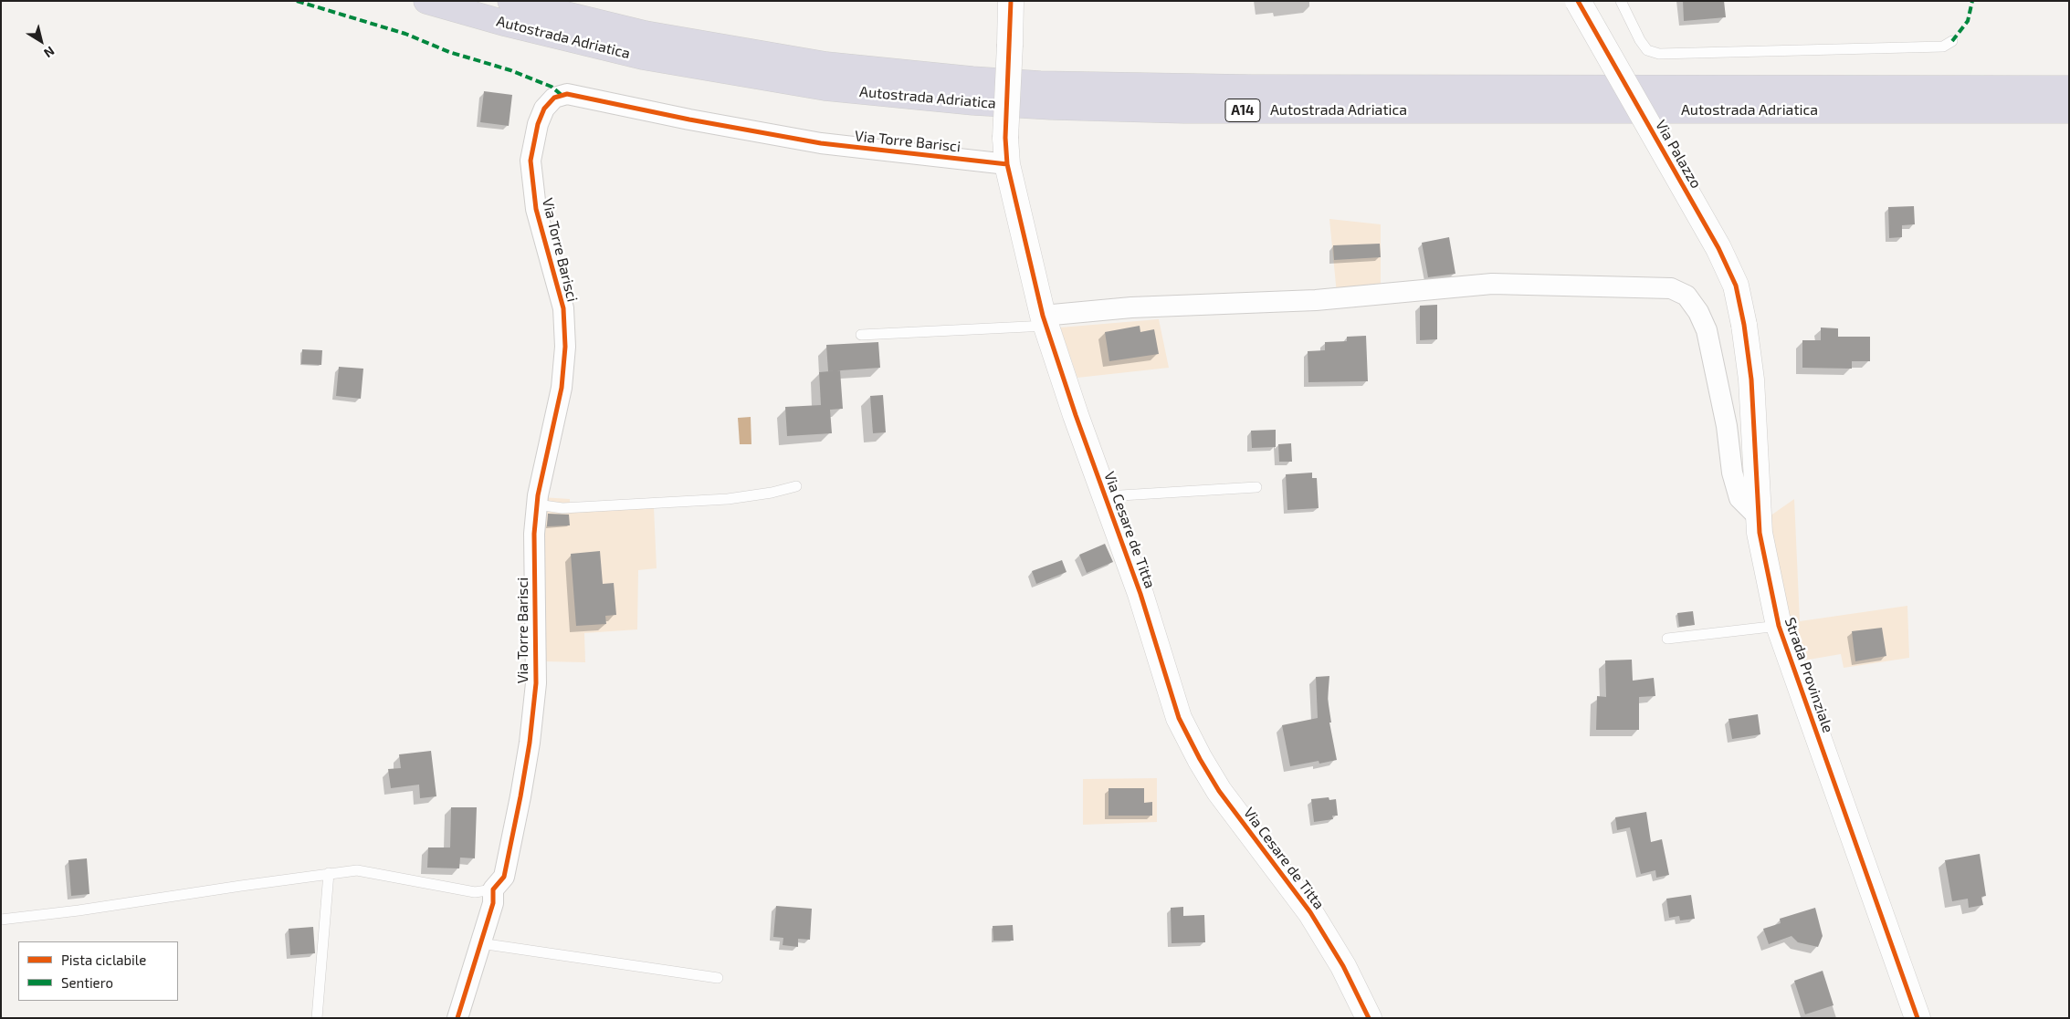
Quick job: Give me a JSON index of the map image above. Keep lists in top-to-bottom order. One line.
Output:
{"streets":{"highway":["Autostrada Adriatica","A14"],"street":["Via Torre Barisci","Via Palazzo","Via Cesare de Titta","Strada Provinziale"]},"crossings":[["Via Torre Barisci","Via Cesare de Titta"],["Via Palazzo","Strada Provinziale"]],"legend":["Pista ciclabile","Sentiero"],"north":"bottom right"}
